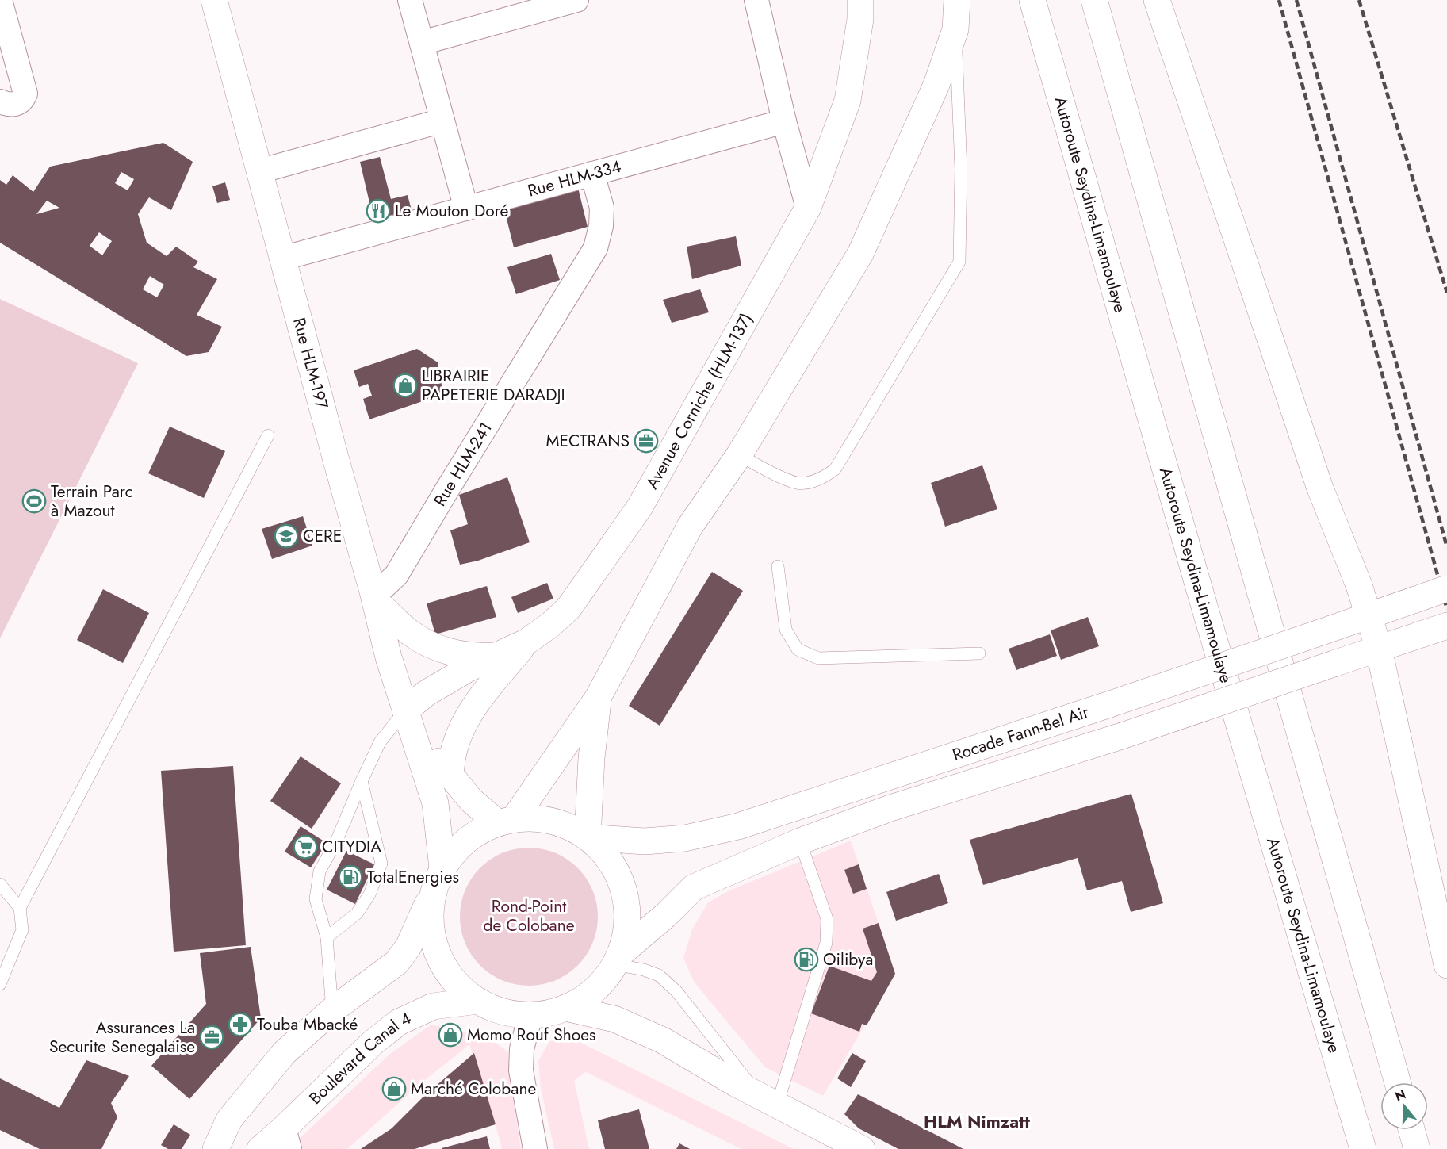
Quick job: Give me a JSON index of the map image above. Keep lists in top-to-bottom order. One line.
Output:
{"streets":{"main road":["Autoroute Seydina-Limamoulaye","Rue HLM-197","Avenue Corniche (HLM-137)","Rocade Fann-Bel Air","Boulevard Canal 4"],"street":["Rue HLM-334","Rue HLM-241"]},"crossings":[["Rue HLM-334","Rue HLM-197"],["Rue HLM-334","Rue HLM-241"],["Rue HLM-197","Avenue Corniche (HLM-137)"],["Rue HLM-197","Rue HLM-241"]],"districts":["HLM Nimzatt"],"parks":["Rond-Point de Colobane"],"places":{"restaurant":["Le Mouton Doré"],"shop":["LIBRAIRIE PAPETERIE DARADJI","Momo Rouf Shoes","Marché Colobane"],"office":["MECTRANS","Assurances La Securite Senegalaise"],"sports":["Terrain Parc à Mazout"],"school or university":["CERE"],"supermarket":["CITYDIA"],"fuel station":["TotalEnergies","Oilibya"],"pharmacy":["Touba Mbacké"]},"north":"top"}
